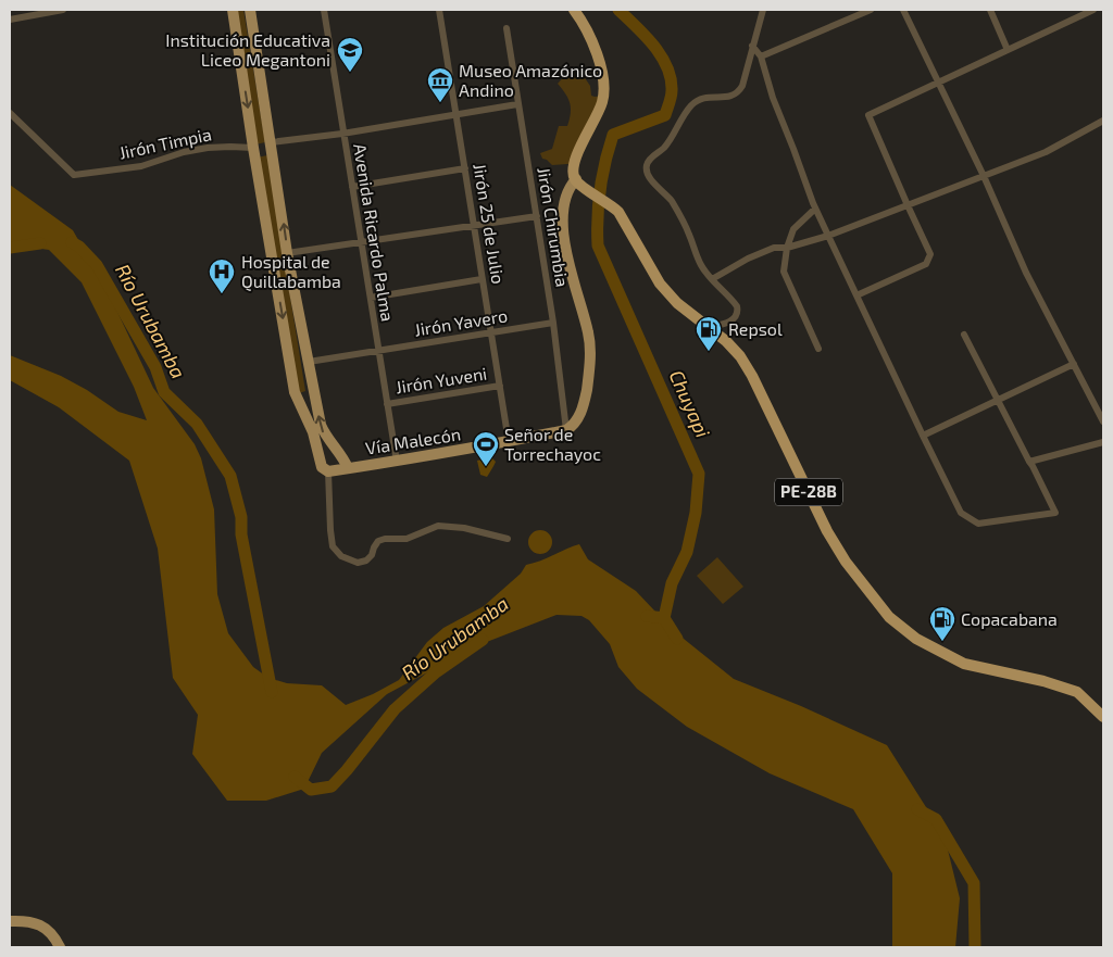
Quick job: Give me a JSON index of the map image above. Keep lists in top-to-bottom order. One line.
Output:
{"streets":{"highway":["PE-28B"],"main road":["Vía Malecón"],"street":["Jirón Timpia","Jirón 25 de Julio","Jirón Chirumbia","Avenida Ricardo Palma","Jirón Yavero","Jirón Yuveni"]},"crossings":[["Jirón 25 de Julio","Jirón Yavero"],["Jirón 25 de Julio","Jirón Yuveni"],["Jirón 25 de Julio","Vía Malecón"],["Jirón Chirumbia","Jirón Yavero"],["Jirón Chirumbia","Vía Malecón"],["Avenida Ricardo Palma","Jirón Yavero"],["Avenida Ricardo Palma","Jirón Yuveni"],["Avenida Ricardo Palma","Vía Malecón"]],"water":["Río Urubamba","Chuyapi"],"places":{"school or university":["Institución Educativa Liceo Megantoni"],"museum":["Museo Amazónico Andino"],"hospital":["Hospital de Quillabamba"],"fuel station":["Repsol","Copacabana"],"sports":["Señor de Torrechayoc"]}}
